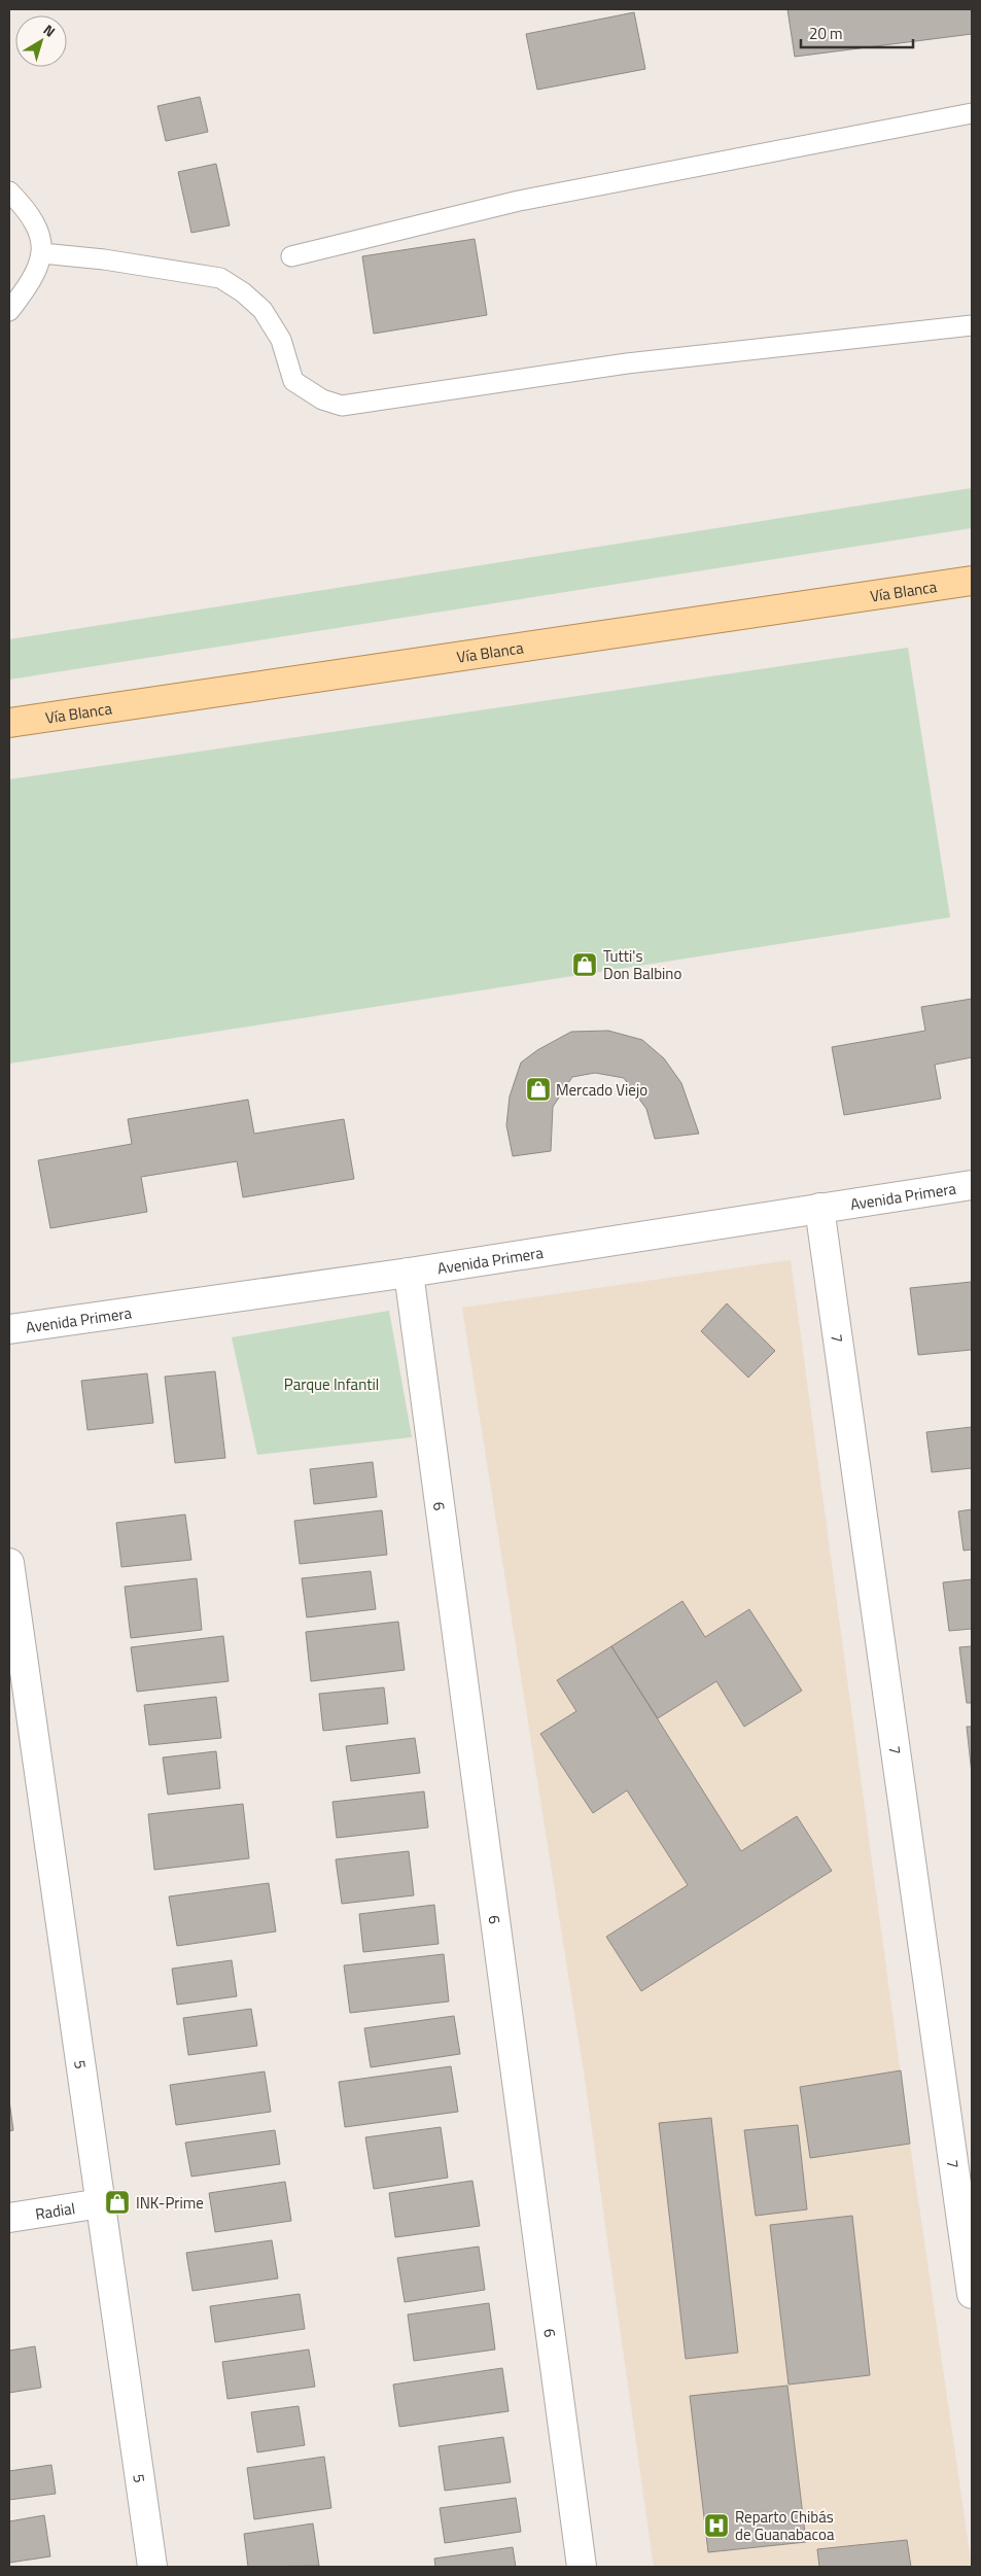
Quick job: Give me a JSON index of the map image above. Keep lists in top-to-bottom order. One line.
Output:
{"streets":{"main road":["Vía Blanca"],"street":["Avenida Primera","7","6","5","Radial"]},"crossings":[["Avenida Primera","7"],["Avenida Primera","6"],["5","Radial"]],"parks":["Parque Infantil"],"places":{"shop":["Tutti's Don Balbino","Mercado Viejo","INK-Prime"],"hospital":["Reparto Chibás de Guanabacoa"]},"scale_bar":"20 m","north":"top right"}
